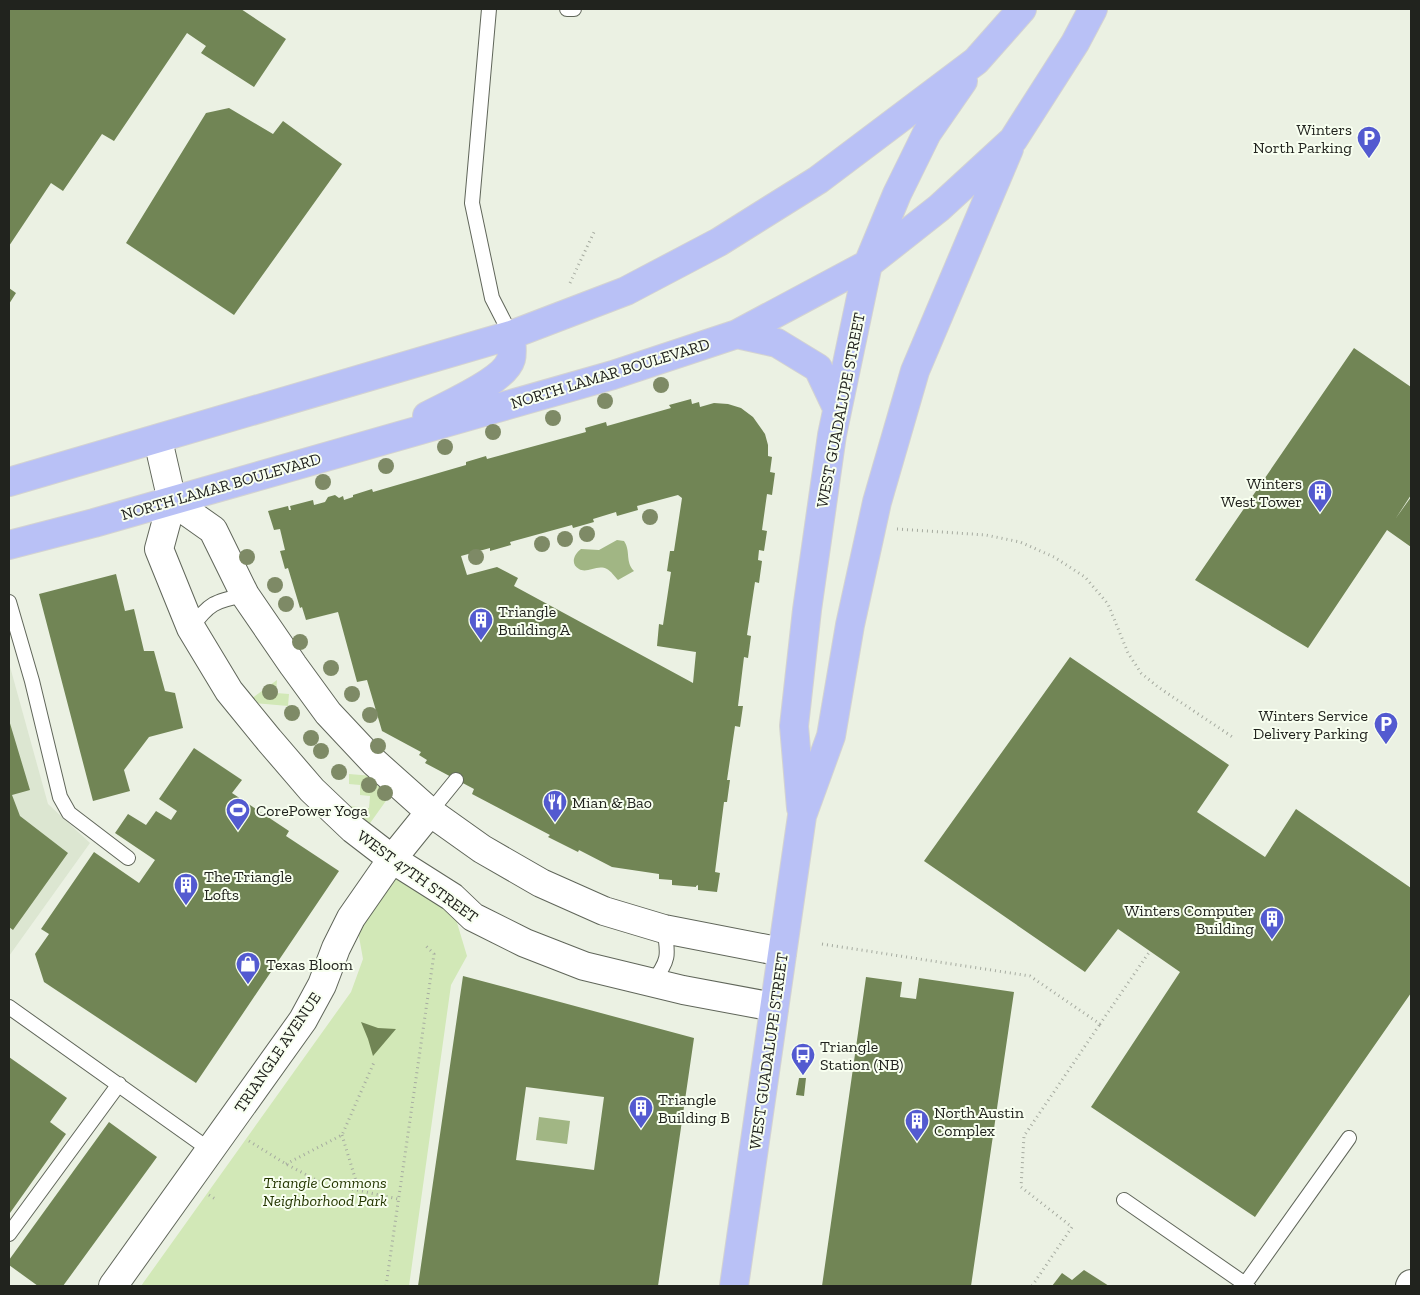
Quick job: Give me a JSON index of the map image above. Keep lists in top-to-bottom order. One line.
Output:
{"streets":{"main road":["NORTH LAMAR BOULEVARD","WEST GUADALUPE STREET"],"street":["WEST 47TH STREET","TRIANGLE AVENUE"]},"crossings":[["NORTH LAMAR BOULEVARD","WEST GUADALUPE STREET"],["NORTH LAMAR BOULEVARD","WEST 47TH STREET"],["WEST GUADALUPE STREET","WEST 47TH STREET"],["WEST 47TH STREET","TRIANGLE AVENUE"]],"parks":["Triangle Commons Neighborhood Park"],"places":{"parking":["Winters North Parking","Winters Service Delivery Parking"],"building":["Winters West Tower","Triangle Building A","The Triangle Lofts","Winters Computer Building","Triangle Building B","North Austin Complex"],"restaurant":["Mian & Bao"],"sports":["CorePower Yoga"],"shop":["Texas Bloom"],"bus stop":["Triangle Station (NB)"]}}
